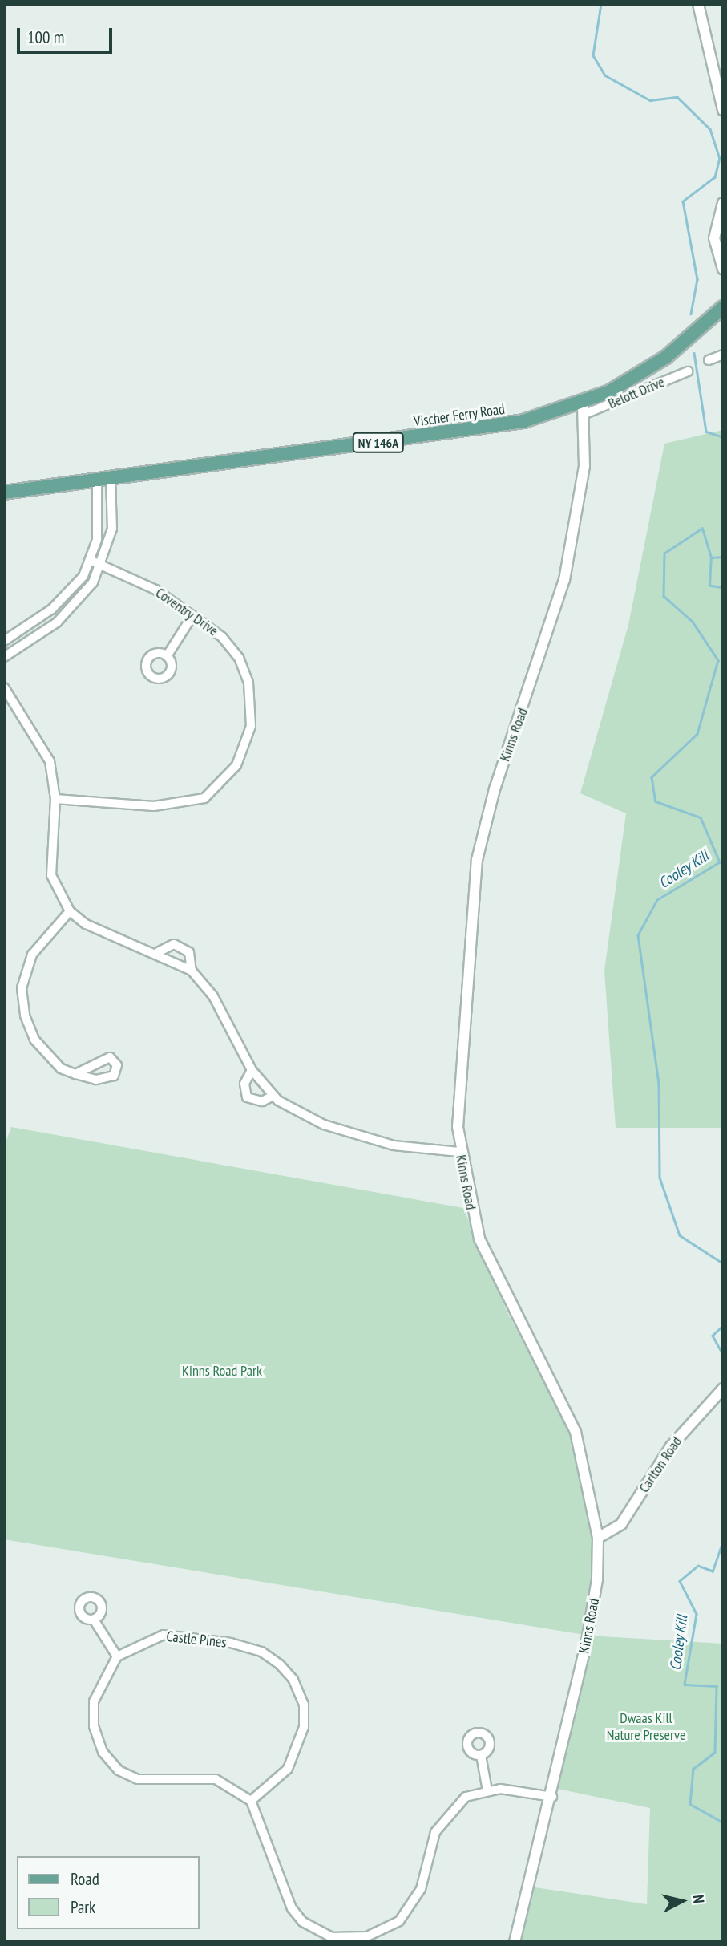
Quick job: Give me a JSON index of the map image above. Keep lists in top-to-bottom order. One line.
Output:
{"streets":{"main road":["Vischer Ferry Road","NY 146A"],"street":["Belott Drive","Coventry Drive","Kinns Road","Carlton Road","Castle Pines"]},"crossings":[["Belott Drive","Vischer Ferry Road"],["Belott Drive","Kinns Road"],["Vischer Ferry Road","Kinns Road"],["Kinns Road","Carlton Road"]],"water":["Cooley Kill"],"parks":["Kinns Road Park","Dwaas Kill Nature Preserve"],"legend":["Road","Park"],"scale_bar":"100 m","north":"right"}
